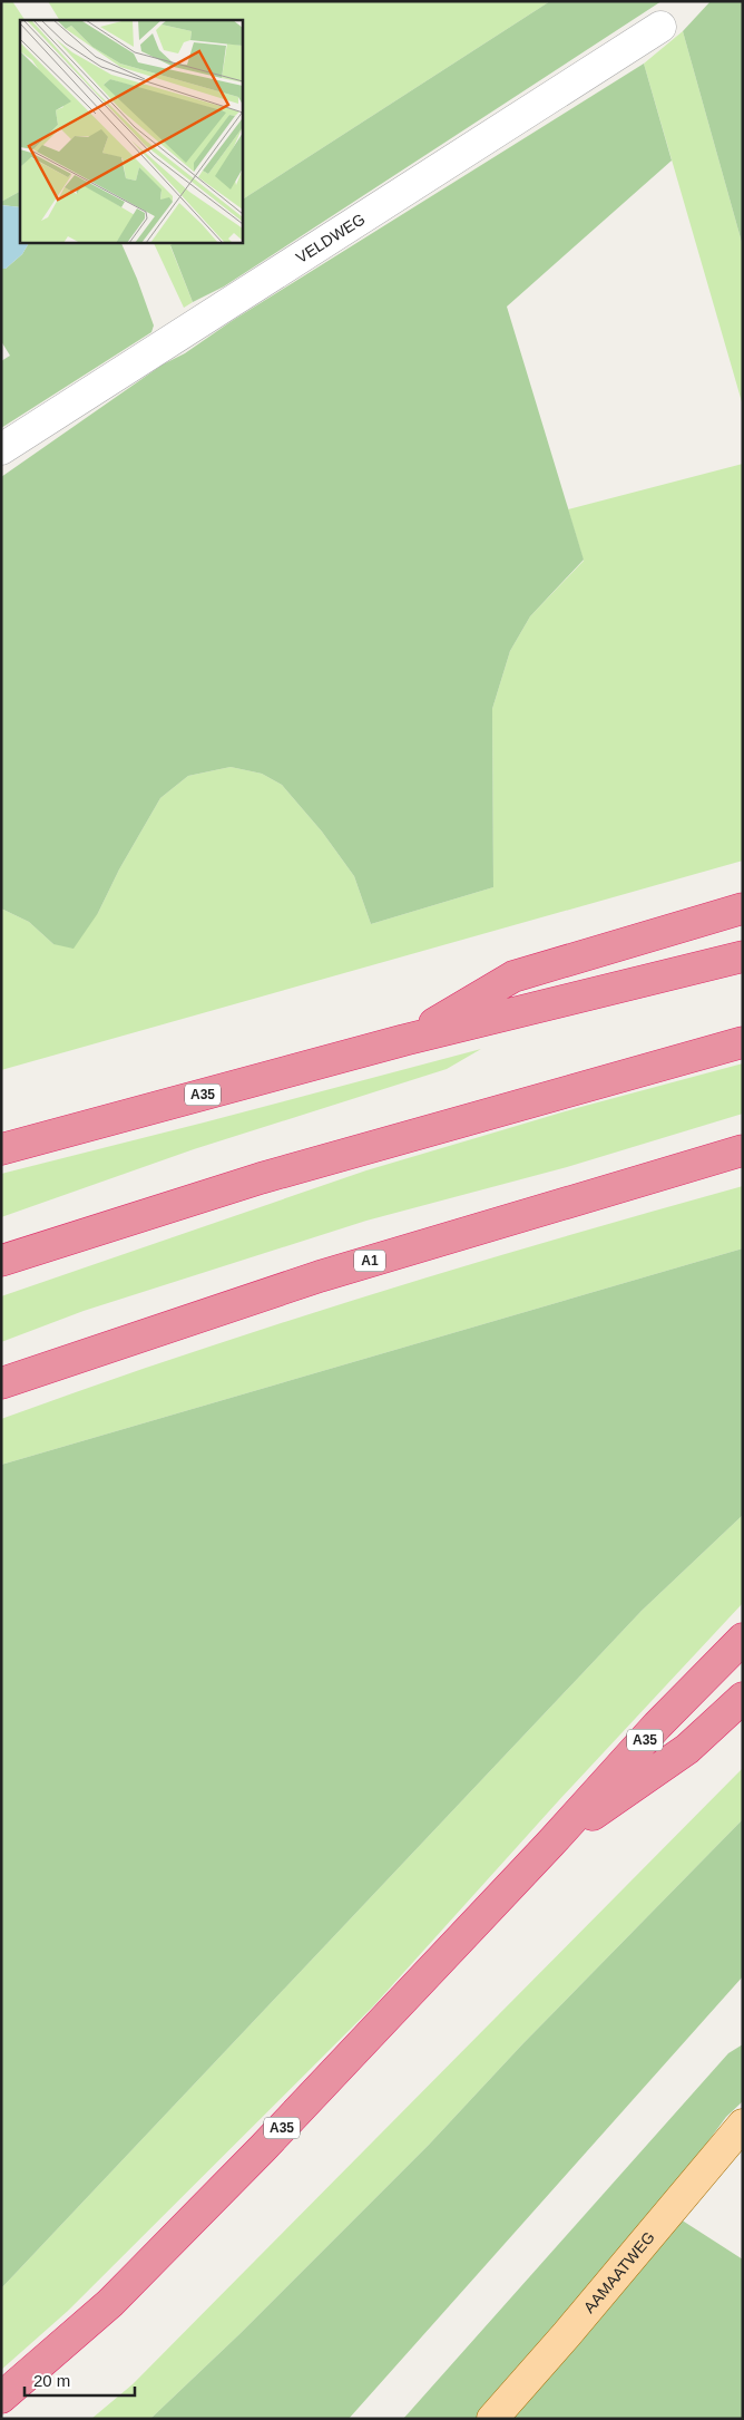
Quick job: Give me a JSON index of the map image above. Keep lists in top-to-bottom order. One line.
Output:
{"streets":{"highway":["A35","A1"],"main road":["AAMAATWEG"],"street":["VELDWEG"]},"scale_bar":"20 m"}
